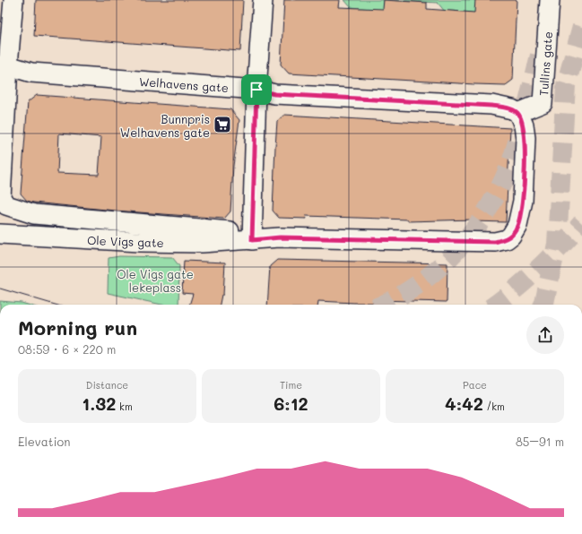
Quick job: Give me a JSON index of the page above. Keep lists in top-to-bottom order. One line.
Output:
{"streets":{"street":["Tullins gate","Welhavens gate","Ole Vigs gate"]},"crossings":[["Tullins gate","Welhavens gate"],["Tullins gate","Ole Vigs gate"],["Welhavens gate","Ole Vigs gate"]],"parks":["Ole Vigs gate lekeplass"],"places":{"supermarket":["Bunnpris Welhavens gate"]},"page":{"heading":["Morning run","08:59 · 6 × 220 m"],"stats":[["Distance","1.32 km"],["Time","6:12"],["Pace","4:42 /km"]],"chart":["Elevation","85–91 m"]}}
